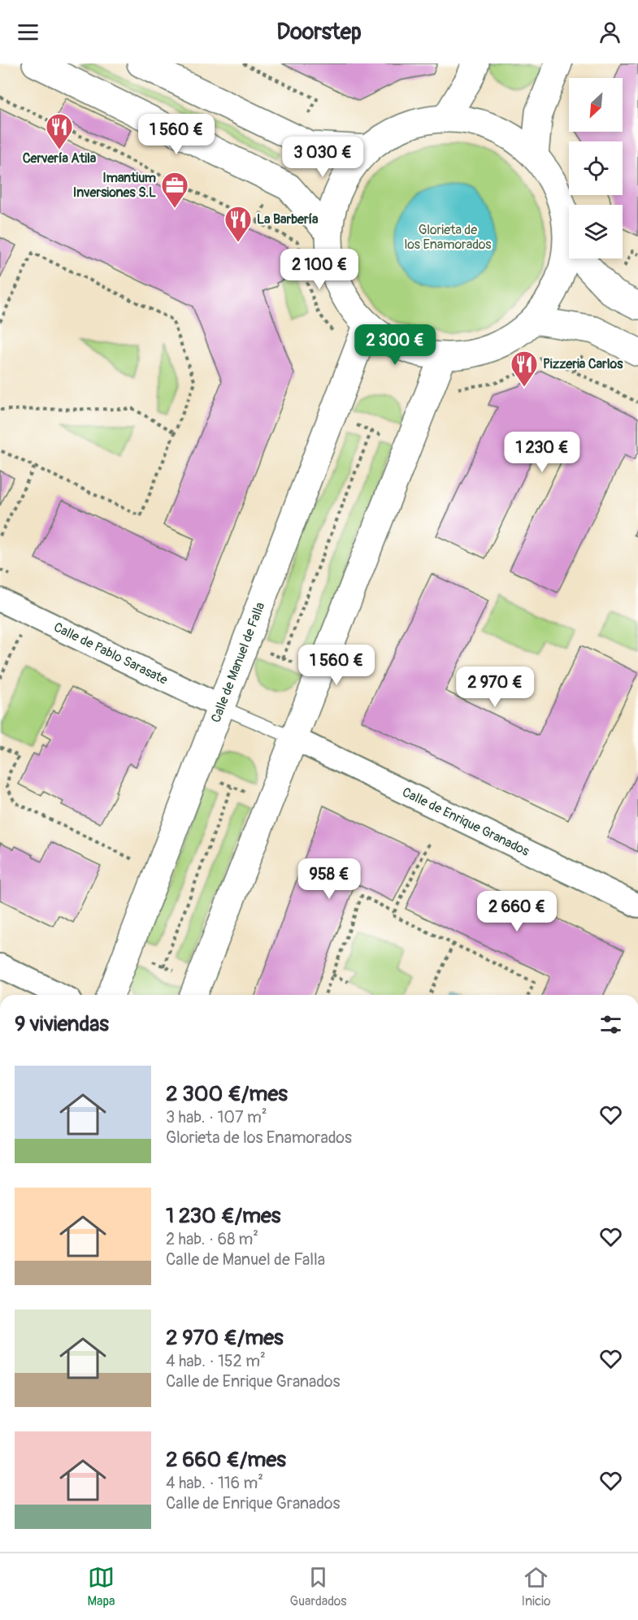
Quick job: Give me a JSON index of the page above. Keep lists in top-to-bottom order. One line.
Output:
{"streets":{"street":["Calle de Pablo Sarasate","Calle de Manuel de Falla","Calle de Enrique Granados"]},"crossings":[["Calle de Pablo Sarasate","Calle de Manuel de Falla"]],"parks":["Glorieta de los Enamorados"],"places":{"restaurant":["Cervería Atila","La Barbería","Pizzeria Carlos"],"office":["Imantium Inversiones S.L"]},"north":"bottom left","page":{"header":"Doorstep","price":["1 560 €","3 030 €","2 100 €","2 300 €","1 230 €","1 560 €","2 970 €","958 €","2 660 €"],"heading":"9 viviendas","list":[{"name":"2 300 €/mes","note":"3 hab. · 107 m² · Glorieta de los Enamorados"},{"name":"1 230 €/mes","note":"2 hab. · 68 m² · Calle de Manuel de Falla"},{"name":"2 970 €/mes","note":"4 hab. · 152 m² · Calle de Enrique Granados"},{"name":"2 660 €/mes","note":"4 hab. · 116 m² · Calle de Enrique Granados"}],"tabs":["Mapa","Guardados","Inicio"]}}
